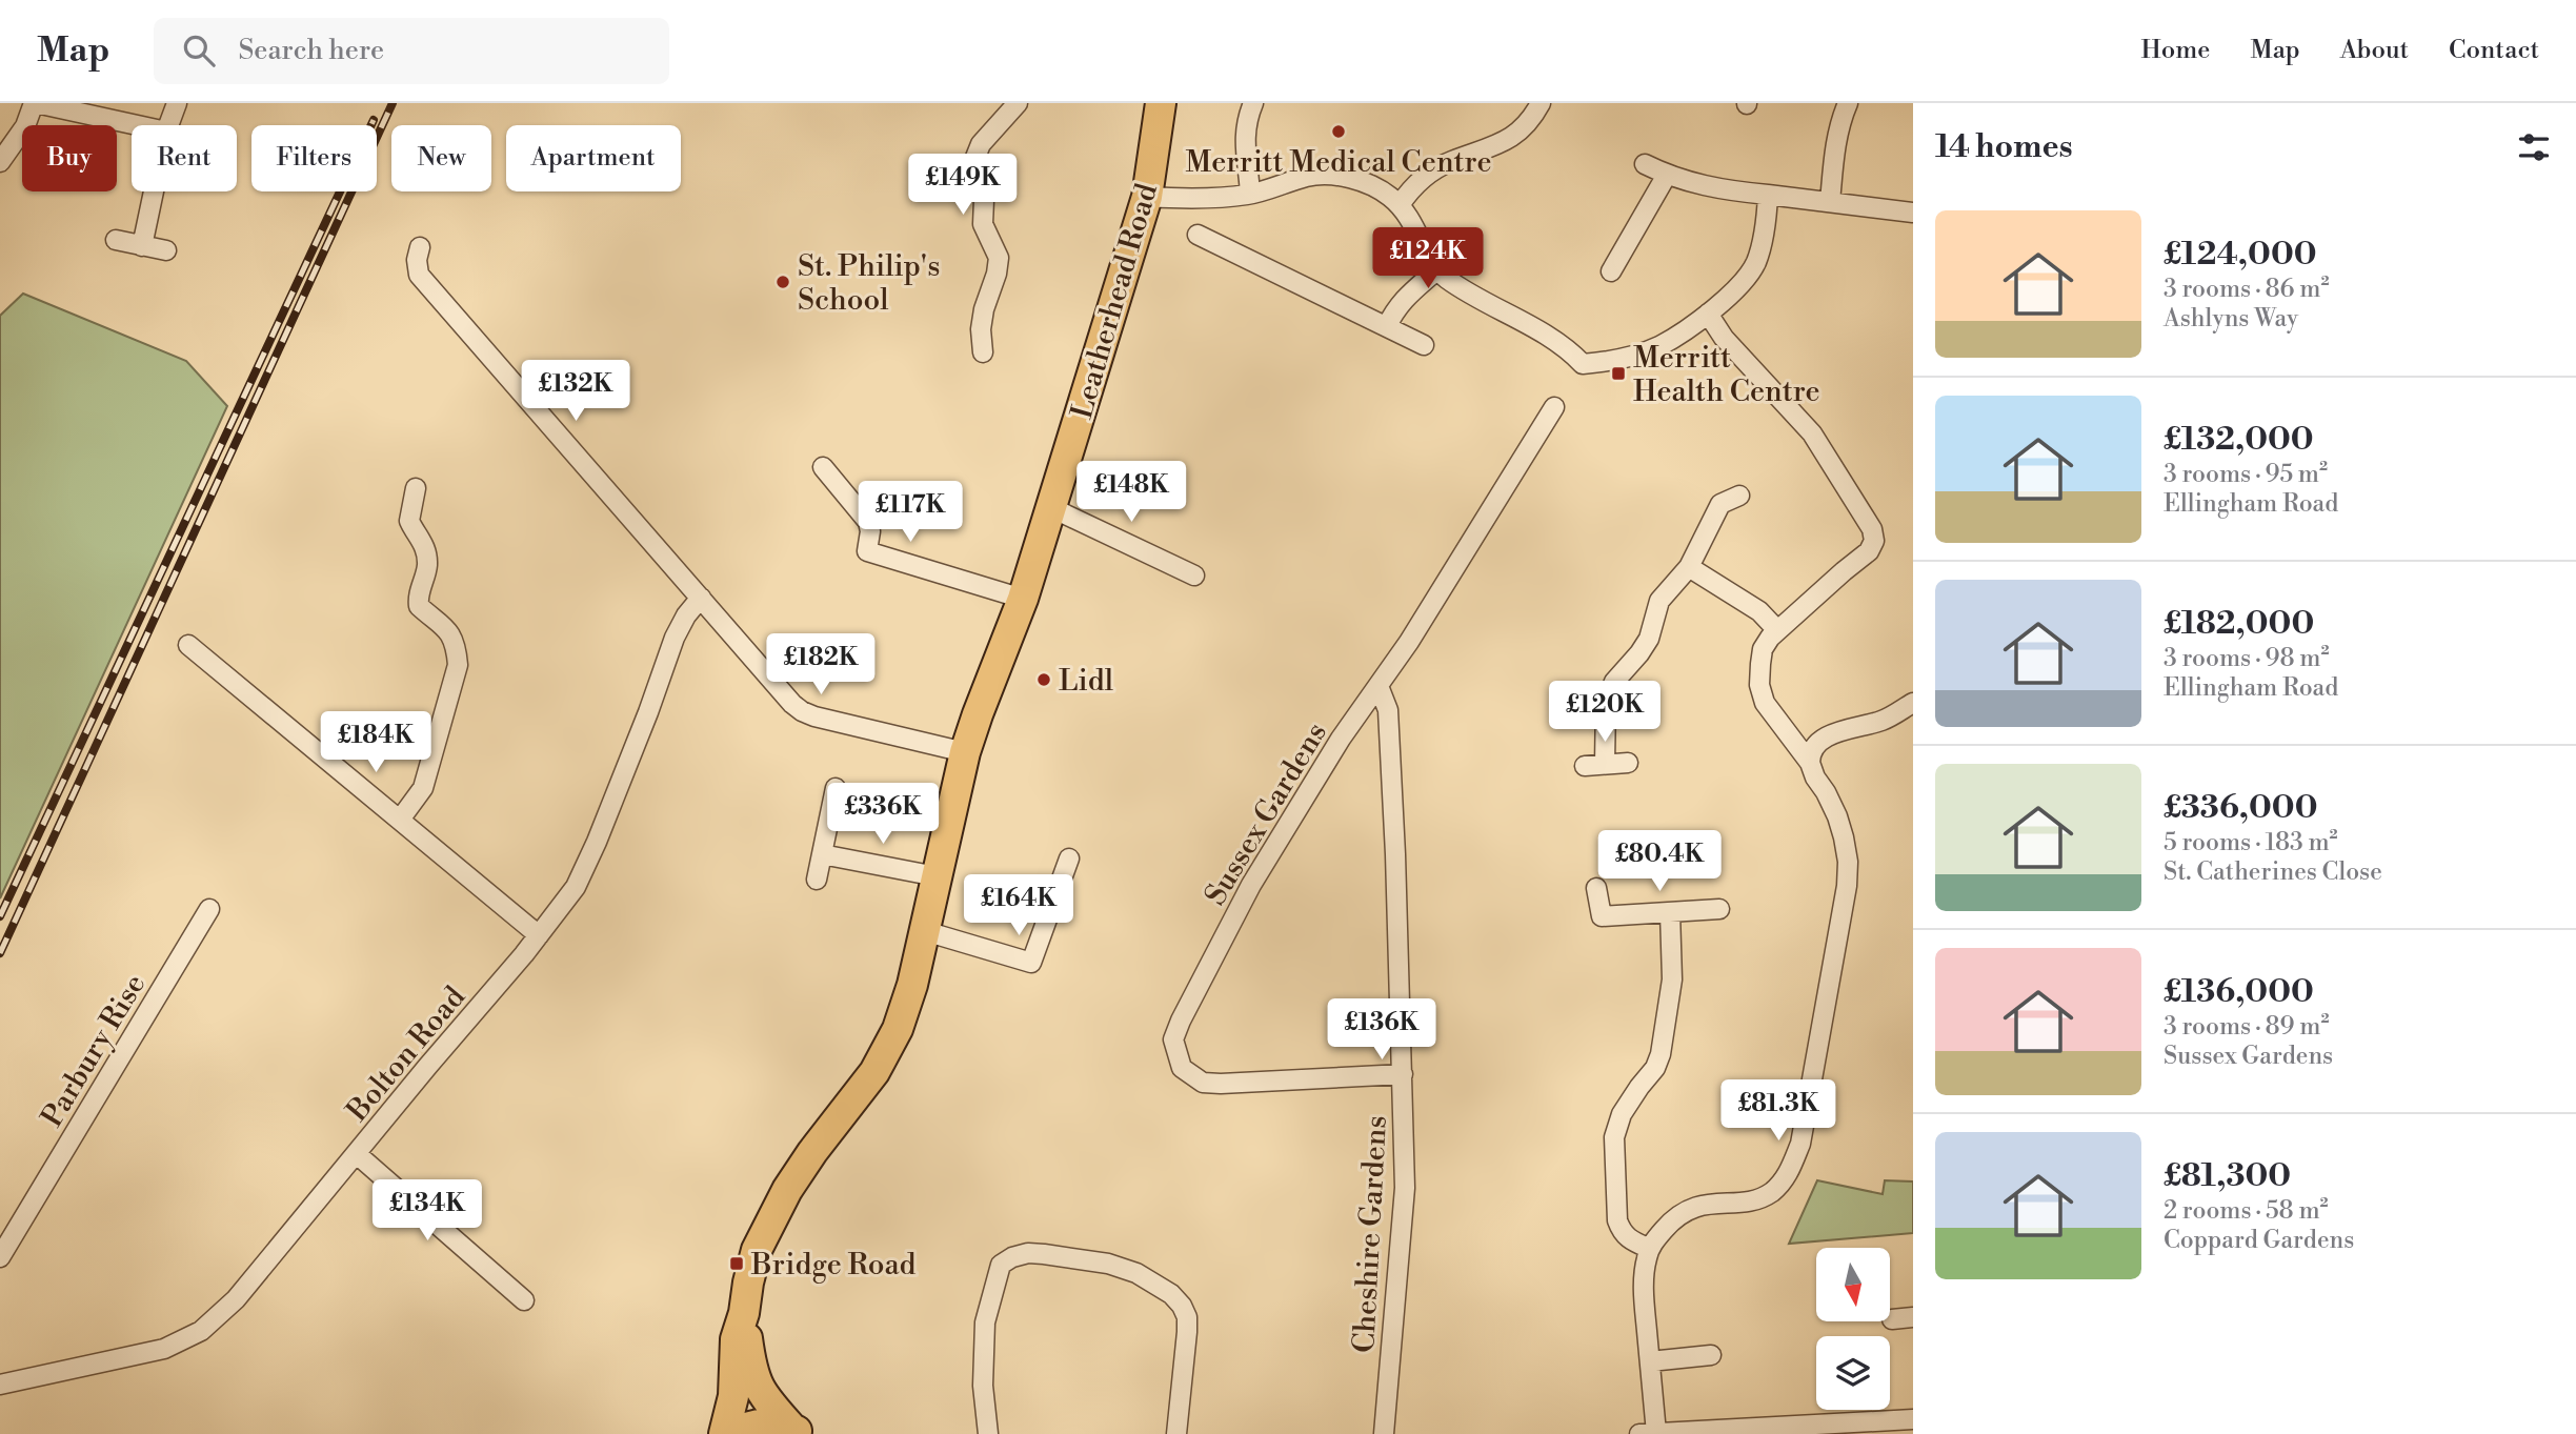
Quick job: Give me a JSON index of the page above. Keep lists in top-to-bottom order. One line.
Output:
{"streets":{"highway":["Leatherhead Road"],"street":["Sussex Gardens","Parbury Rise","Bolton Road","Cheshire Gardens"]},"crossings":[["Sussex Gardens","Cheshire Gardens"]],"places":{"other":["Merritt Medical Centre","St. Philip's School","Lidl"],"transit":["Merritt Health Centre","Bridge Road"]},"north":"bottom","page":{"header":"Map","search":"Search here","nav":["Home","Map","About","Contact"],"heading":"14 homes","chip":["Buy","Rent","Filters","New","Apartment"],"price":["£149K","£124K","£132K","£148K","£117K","£182K","£120K","£184K","£336K","£80.4K","£164K","£136K","£81.3K","£134K"],"list":[{"name":"£124,000","note":"3 rooms · 86 m² · Ashlyns Way"},{"name":"£132,000","note":"3 rooms · 95 m² · Ellingham Road"},{"name":"£182,000","note":"3 rooms · 98 m² · Ellingham Road"},{"name":"£336,000","note":"5 rooms · 183 m² · St. Catherines Close"},{"name":"£136,000","note":"3 rooms · 89 m² · Sussex Gardens"},{"name":"£81,300","note":"2 rooms · 58 m² · Coppard Gardens"}]}}
